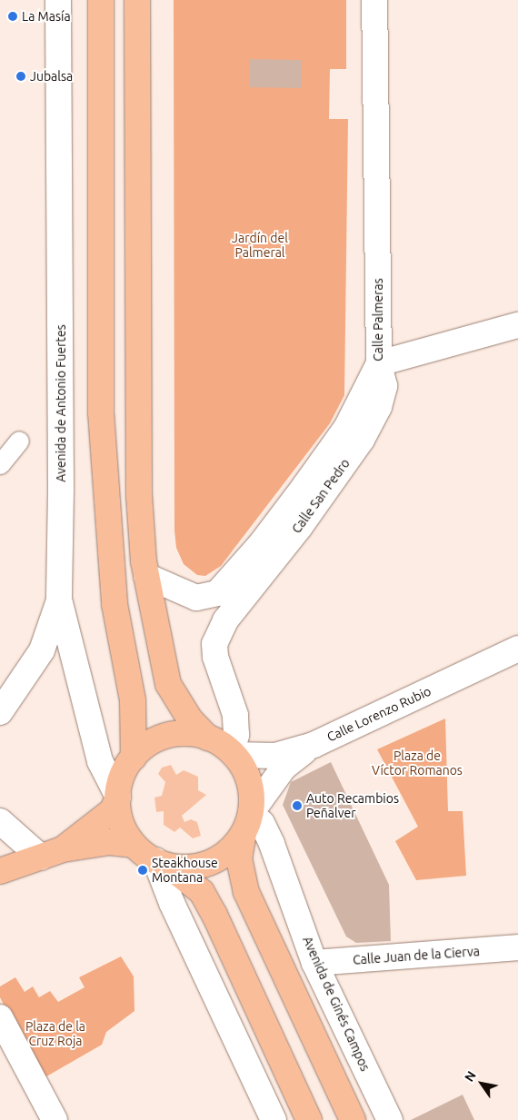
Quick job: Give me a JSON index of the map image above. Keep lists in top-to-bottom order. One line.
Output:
{"streets":{"street":["Calle Palmeras","Avenida de Antonio Fuertes","Calle San Pedro","Calle Lorenzo Rubio","Calle Juan de la Cierva","Avenida de Ginés Campos"]},"crossings":[["Calle Palmeras","Calle San Pedro"],["Avenida de Antonio Fuertes","Calle San Pedro"],["Avenida de Antonio Fuertes","Calle Lorenzo Rubio"],["Avenida de Antonio Fuertes","Avenida de Ginés Campos"],["Calle San Pedro","Calle Lorenzo Rubio"],["Calle San Pedro","Avenida de Ginés Campos"],["Calle Lorenzo Rubio","Avenida de Ginés Campos"],["Calle Juan de la Cierva","Avenida de Ginés Campos"]],"parks":["Jardín del Palmeral","Plaza de Víctor Romanos","Plaza de la Cruz Roja"],"places":["La Masía","Jubalsa","Auto Recambios Peñalver","Steakhouse Montana"],"north":"top left"}
